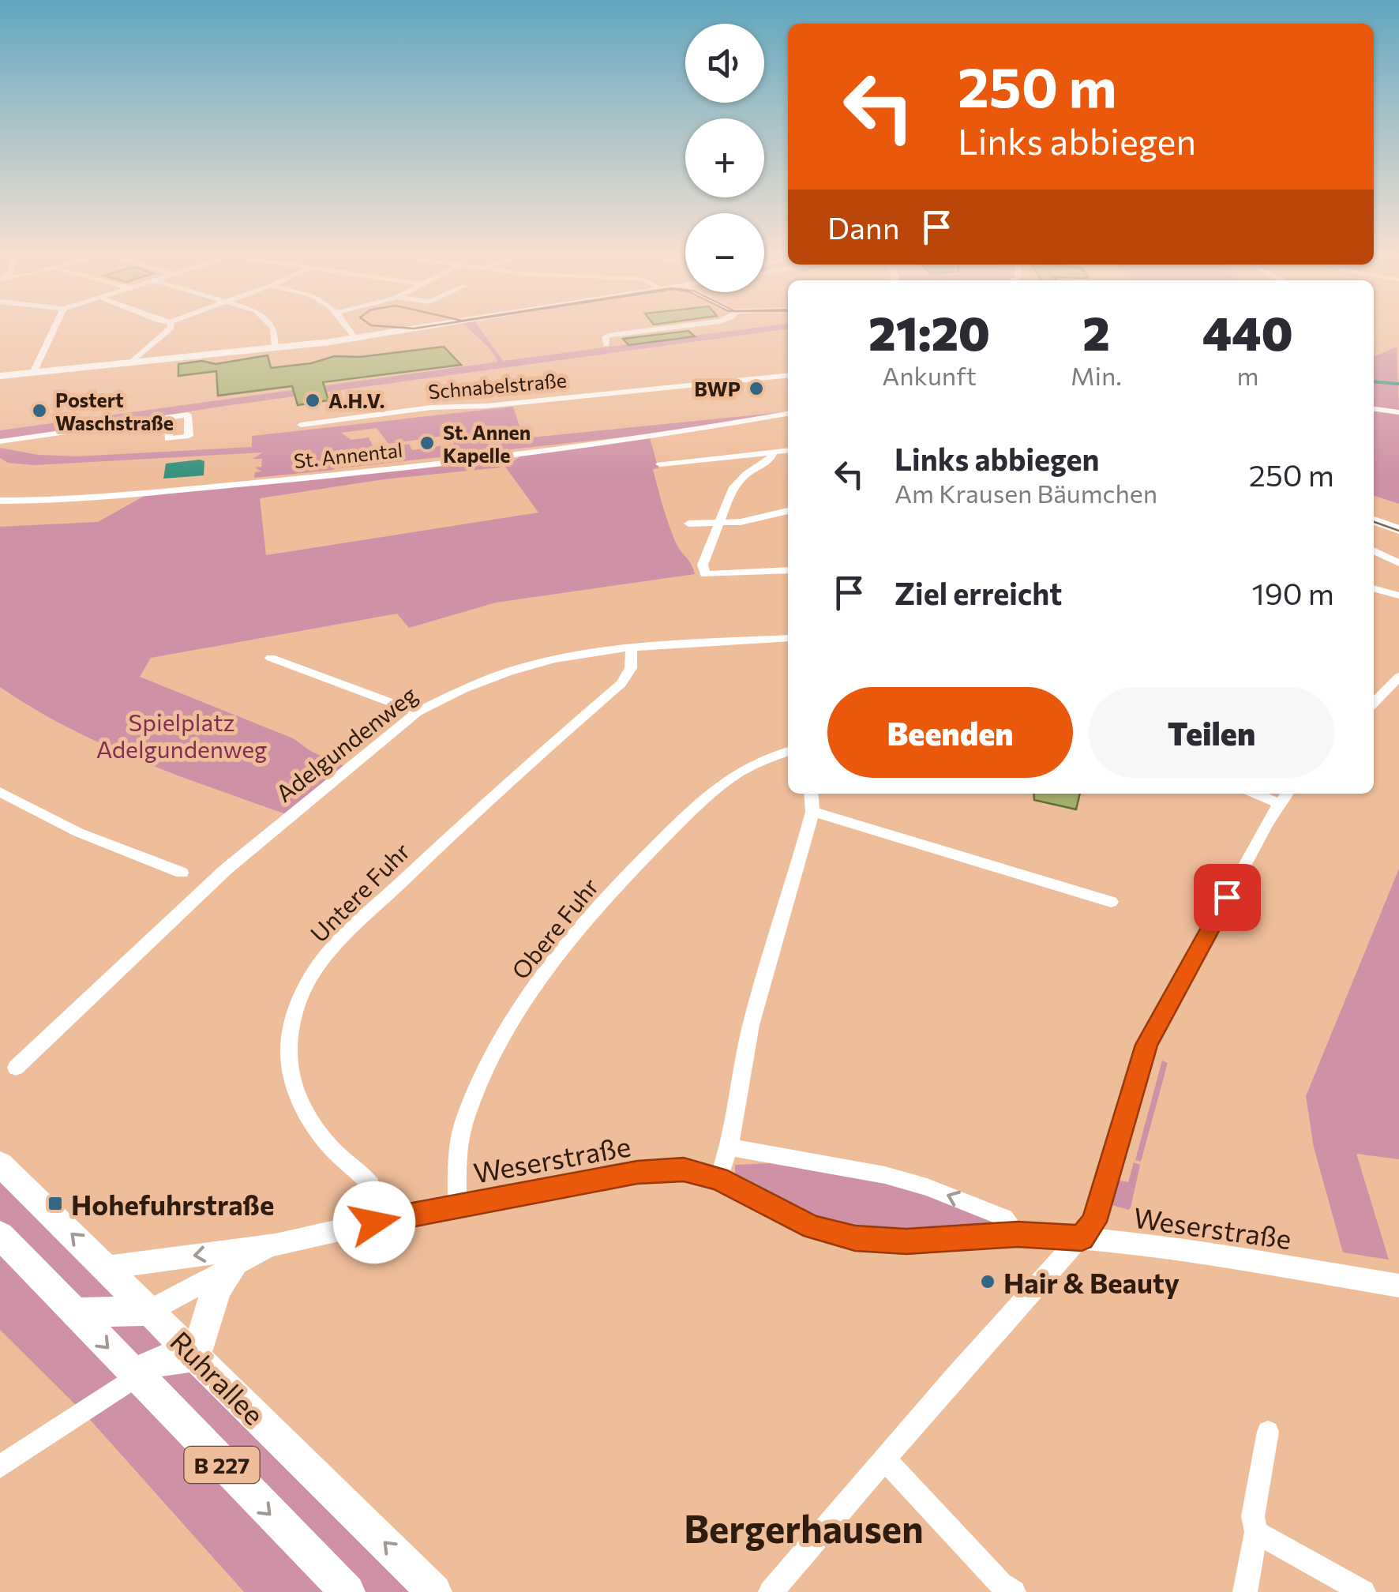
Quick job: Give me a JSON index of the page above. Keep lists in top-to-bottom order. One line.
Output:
{"streets":{"main road":["Ruhrallee","B 227"],"street":["Schnabelstraße","St. Annental","Adelgundenweg","Untere Fuhr","Obere Fuhr","Weserstraße"]},"crossings":[["Adelgundenweg","Untere Fuhr"],["Untere Fuhr","Weserstraße"],["Obere Fuhr","Weserstraße"],["Weserstraße","Ruhrallee"]],"districts":["Bergerhausen"],"parks":["Spielplatz Adelgundenweg"],"places":{"other":["BWP","A.H.V.","Postert Waschstraße","St. Annen Kapelle","Hair & Beauty"],"transit":["Hohefuhrstraße"]},"page":{"map_buttons":["+","−"],"turn":["250 m","Links abbiegen"],"then":"Dann","eta":["21:20","Ankunft","2","Min.","440","m"],"list":[{"name":"Links abbiegen","note":"Am Krausen Bäumchen","value":"250 m"},{"name":"Ziel erreicht","value":"190 m"}],"buttons":["Beenden","Teilen"]}}
